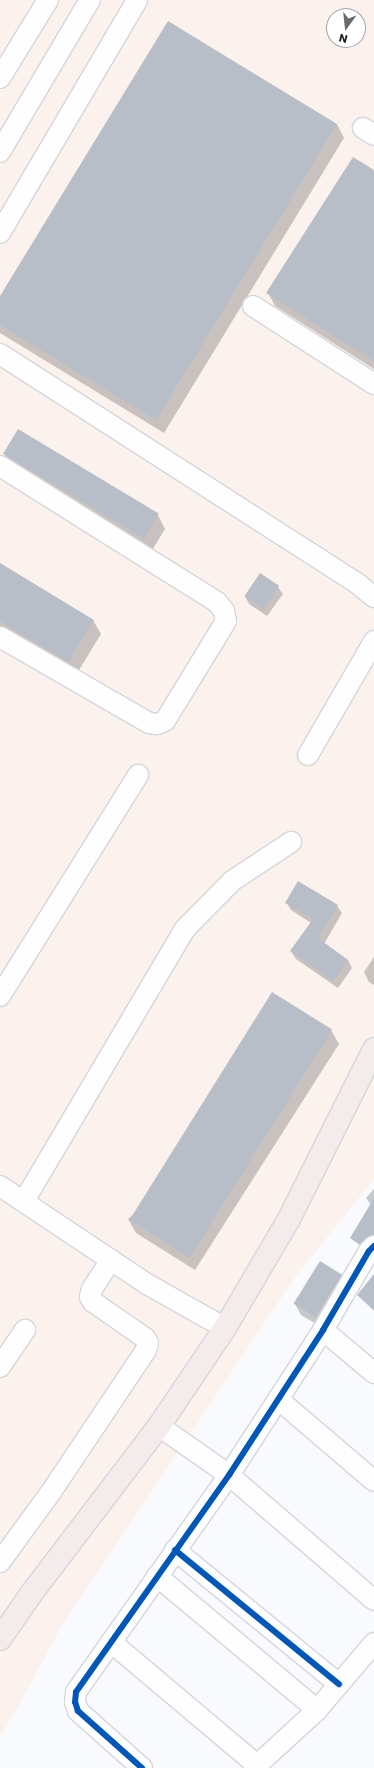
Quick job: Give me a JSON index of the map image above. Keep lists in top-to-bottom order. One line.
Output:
{"north":"bottom"}
